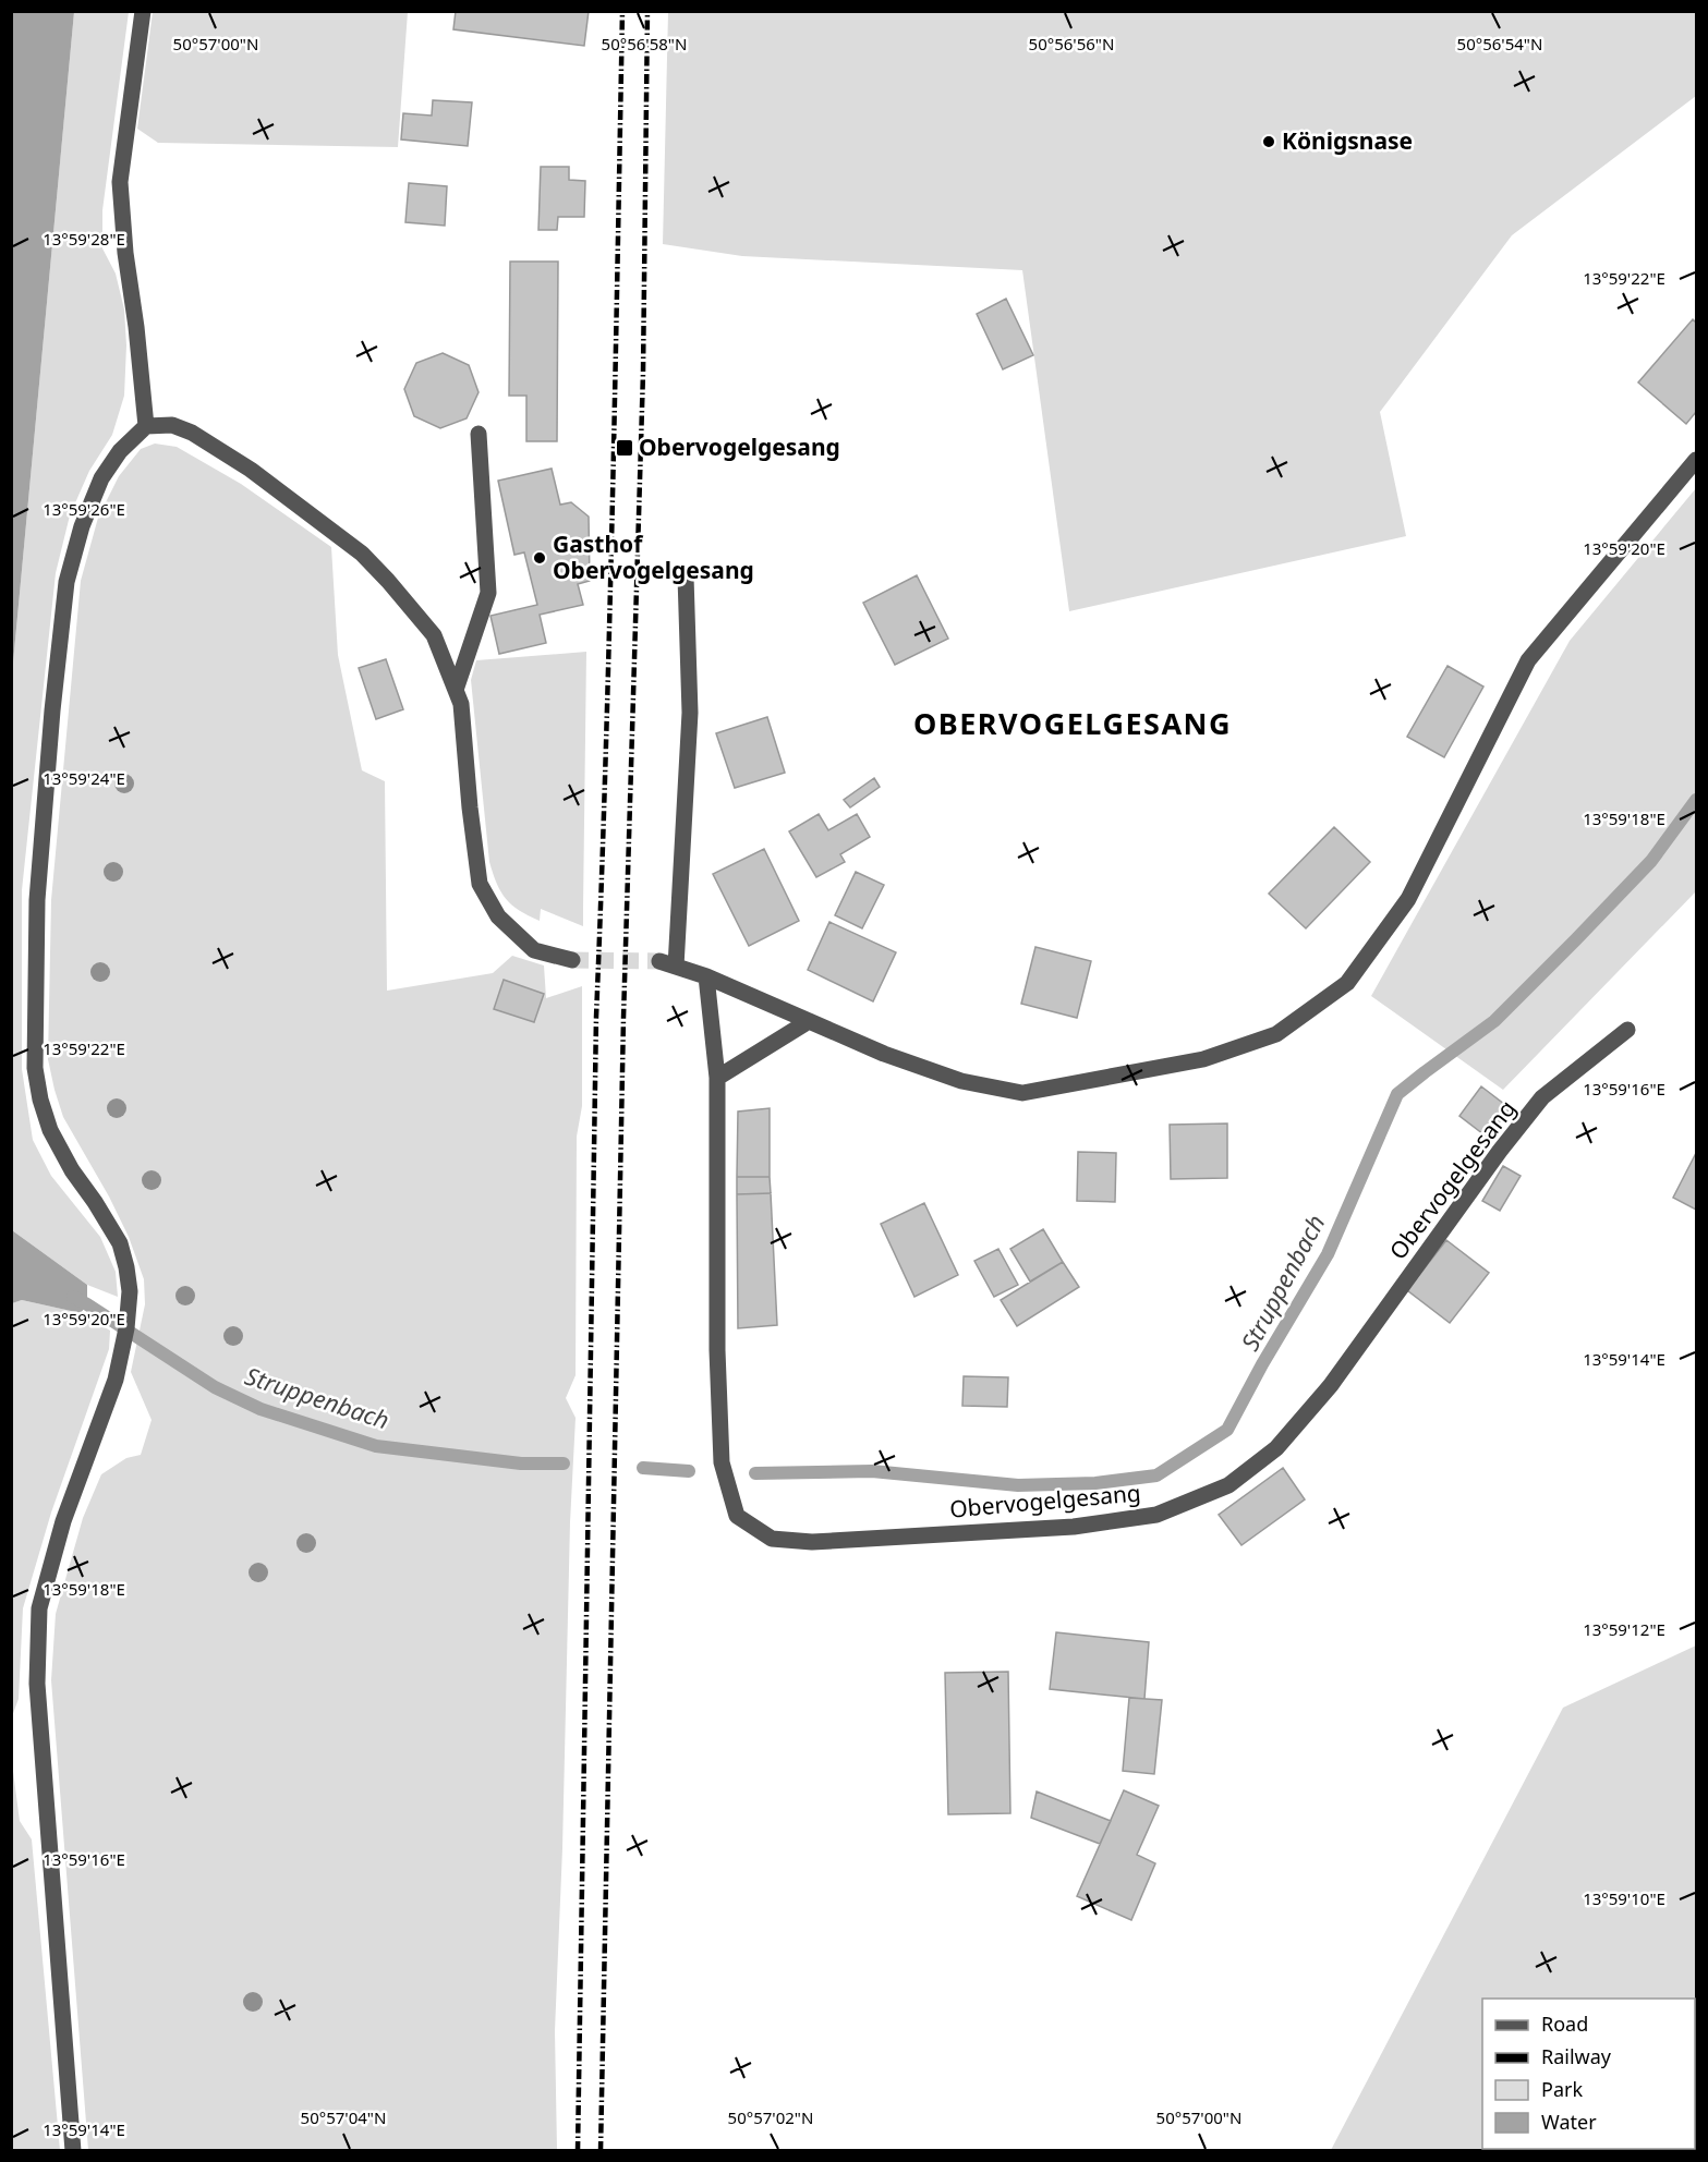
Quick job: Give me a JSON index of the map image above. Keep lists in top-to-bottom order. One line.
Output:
{"streets":{"street":["Obervogelgesang"]},"districts":["OBERVOGELGESANG"],"water":["Struppenbach"],"places":{"other":["Königsnase","Gasthof Obervogelgesang"],"transit":["Obervogelgesang"]},"legend":["Road","Railway","Park","Water"],"coordinates":["50°57'00\"N","50°56'56\"N","50°56'58\"N","50°56'54\"N","13°59'28\"E","13°59'22\"E","13°59'26\"E","13°59'20\"E","13°59'24\"E","13°59'18\"E","13°59'16\"E","13°59'14\"E","13°59'12\"E","13°59'10\"E","50°57'04\"N","50°57'02\"N"]}
